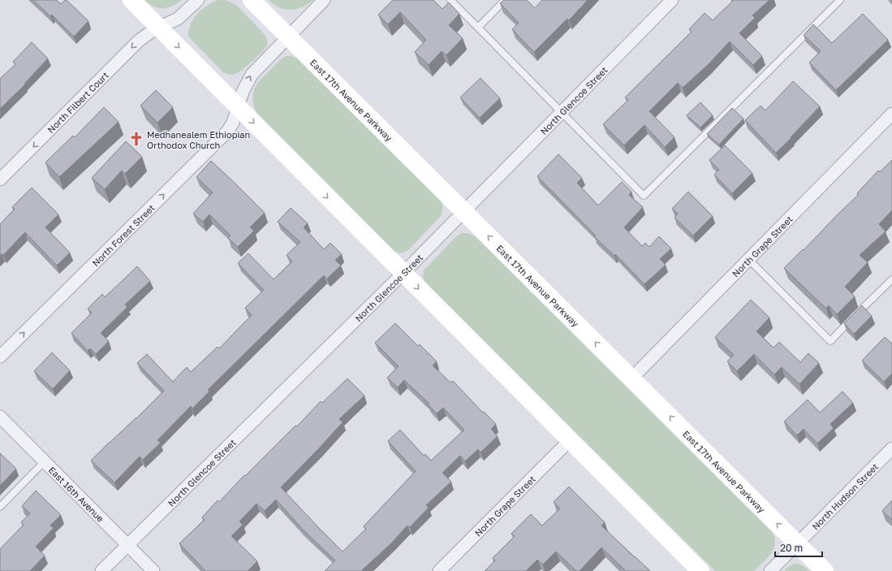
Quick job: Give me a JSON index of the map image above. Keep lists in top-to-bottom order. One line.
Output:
{"streets":{"main road":["East 17th Avenue Parkway"],"street":["North Glencoe Street","North Filbert Court","North Forest Street","North Grape Street","East 16th Avenue","North Hudson Street"]},"crossings":[["East 17th Avenue Parkway","North Glencoe Street"],["East 17th Avenue Parkway","North Forest Street"],["East 17th Avenue Parkway","North Grape Street"],["East 17th Avenue Parkway","North Hudson Street"],["North Glencoe Street","East 16th Avenue"]],"one_way":["North Filbert Court","North Forest Street"],"places":{"church":["Medhanealem Ethiopian Orthodox Church"]},"scale_bar":"20 m"}
